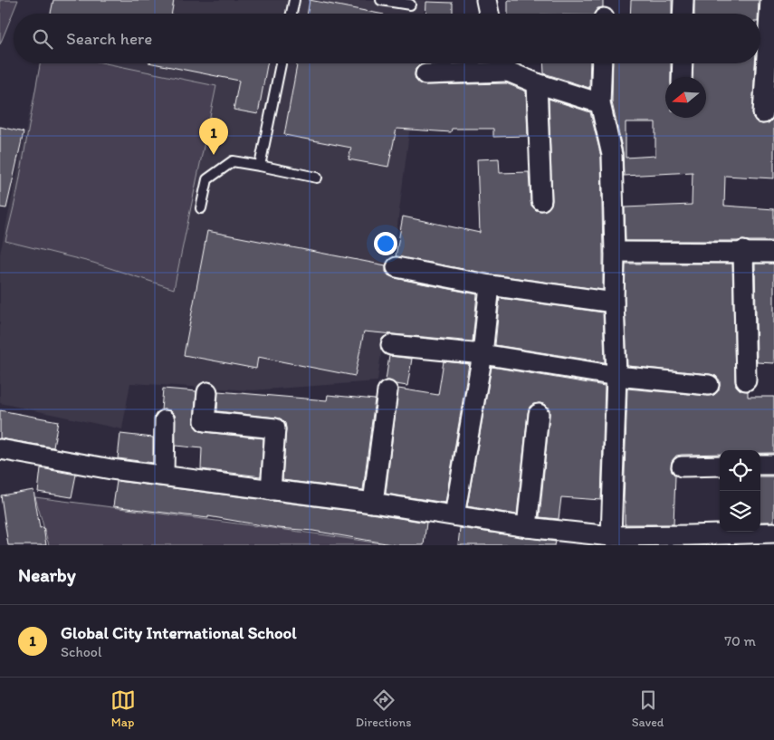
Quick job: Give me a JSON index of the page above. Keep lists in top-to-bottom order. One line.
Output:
{"north":"left","page":{"search":"Search here","pins":"1","heading":"Nearby","list":[{"mark":"1","name":"Global City International School","note":"School","value":"70 m"}],"nav":["Map","Directions","Saved"]}}
